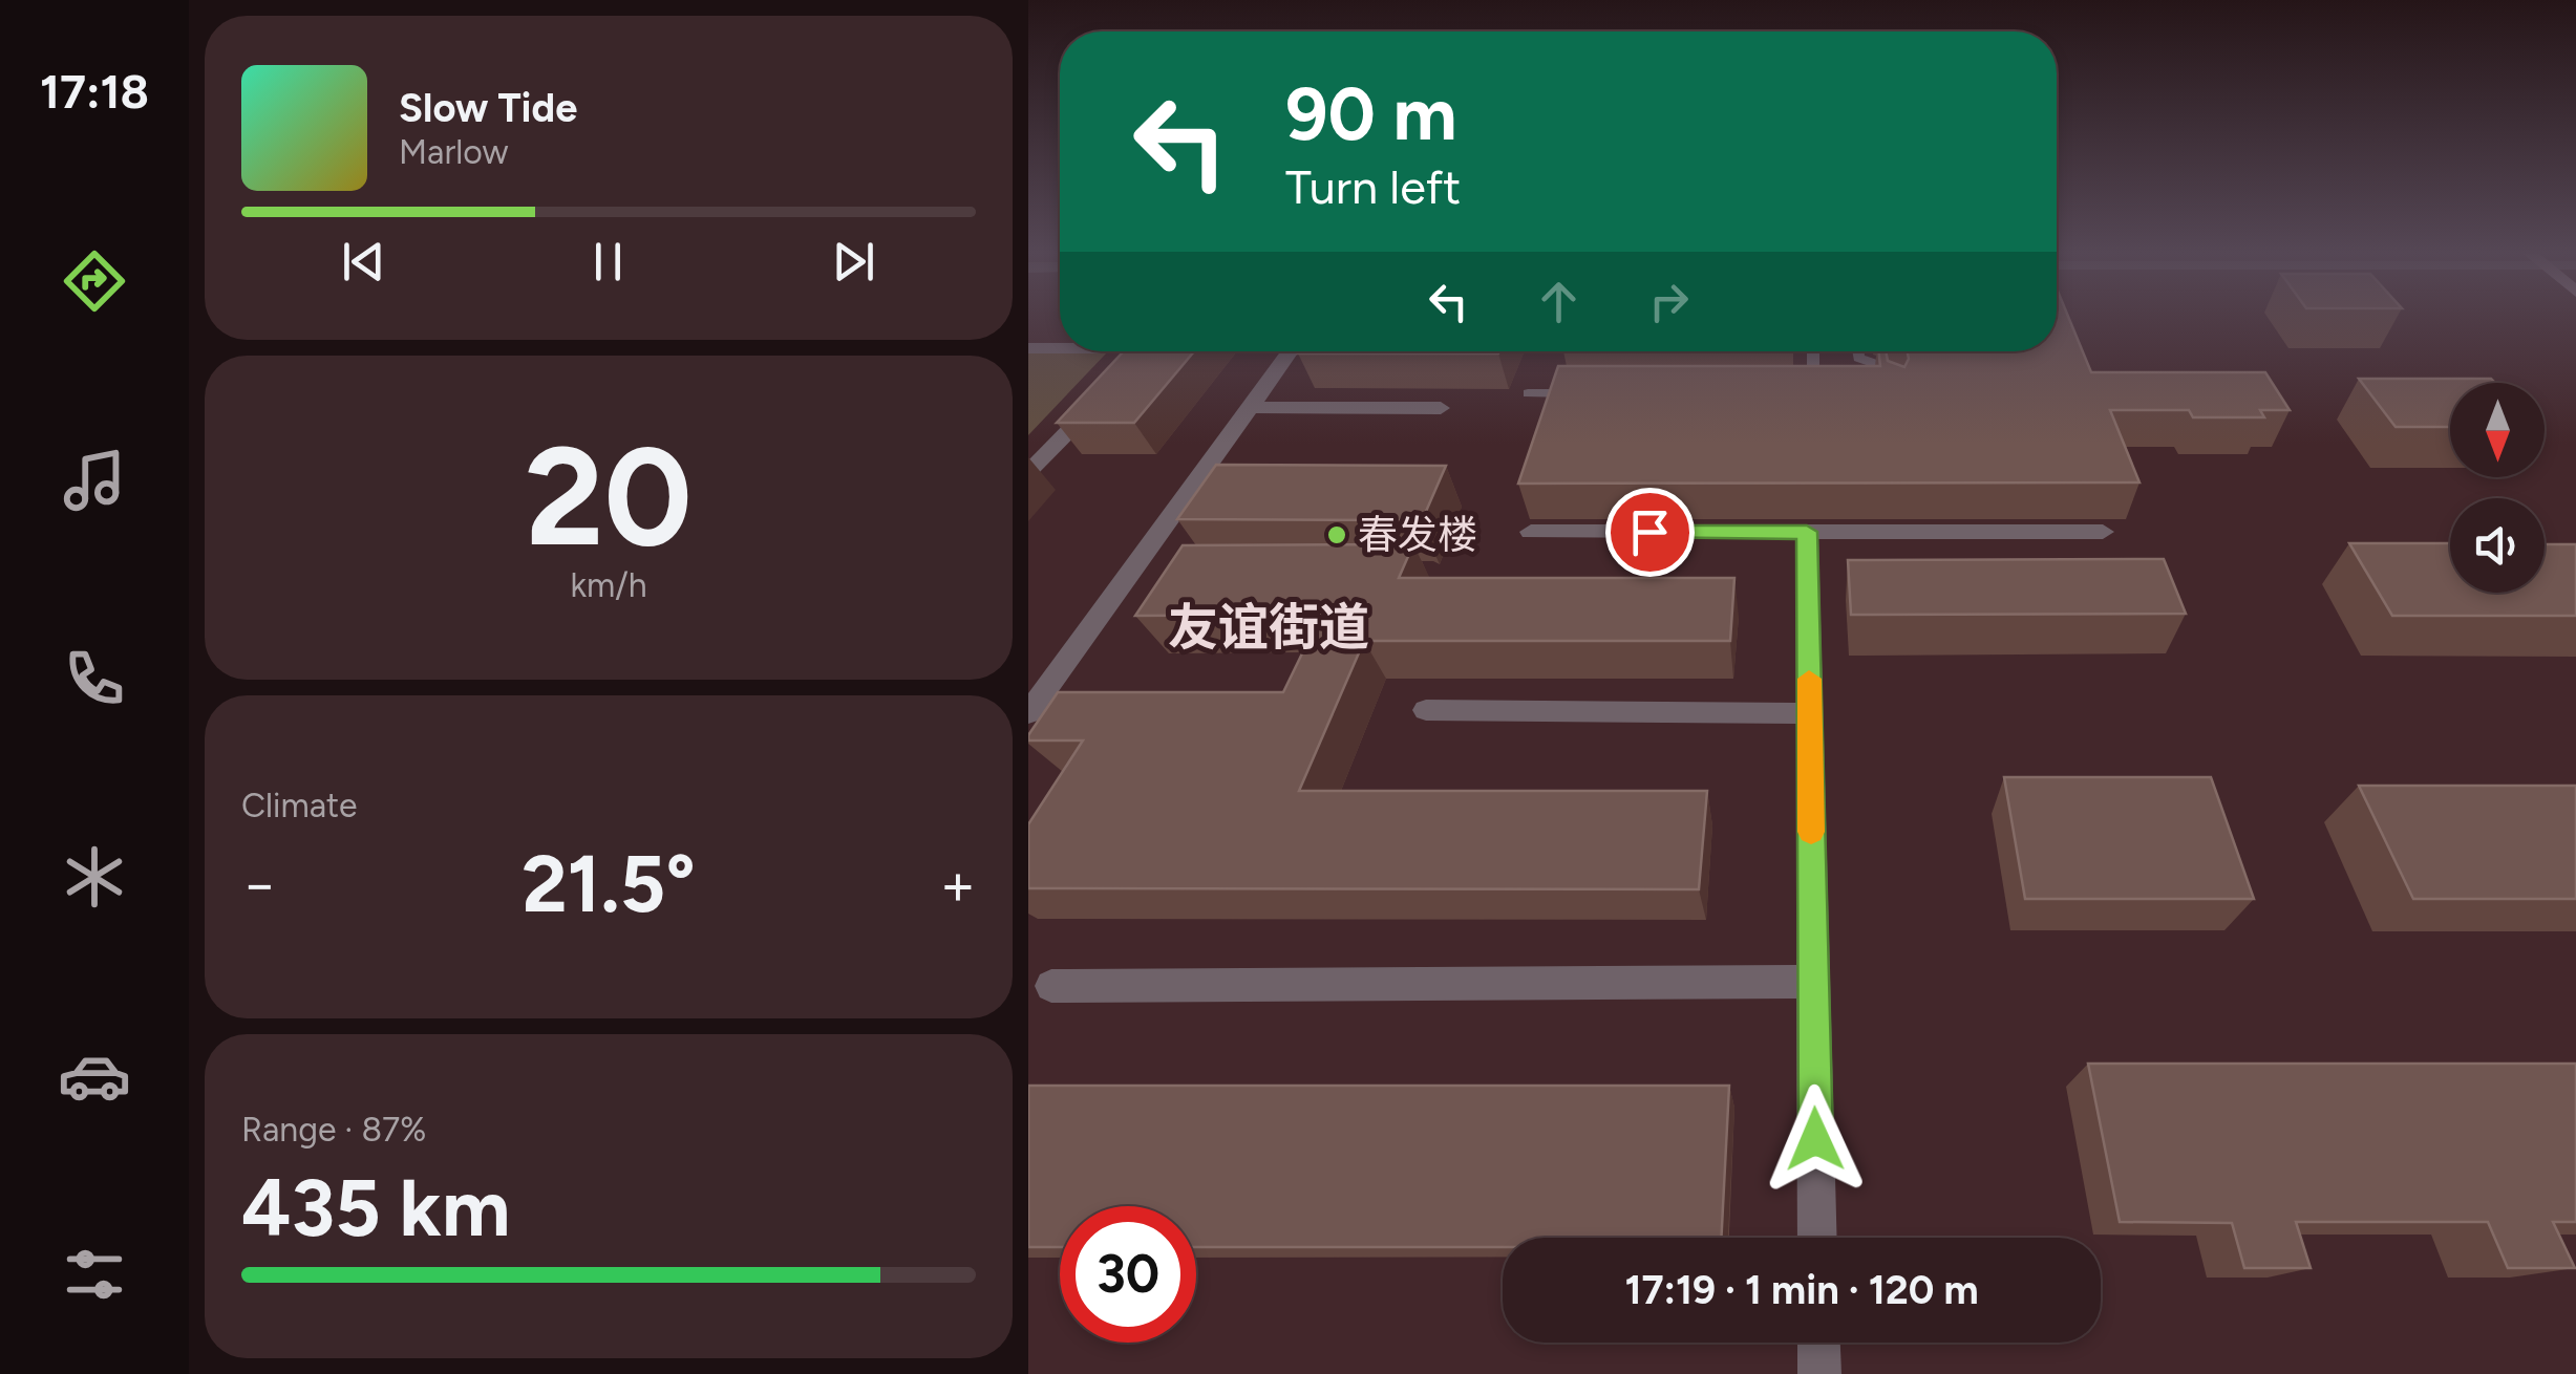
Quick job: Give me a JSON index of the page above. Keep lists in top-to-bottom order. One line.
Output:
{"districts":["友谊街道"],"places":["春发楼"],"north":"bottom","page":{"tabs":"17:18","turn":["90 m","Turn left"],"song":["Slow Tide","Marlow"],"tile":[["20","km/h"],"Climate",["Range · 87%","435 km"]],"heat":["−","21.5°","+"],"limit":"30","trip":"17:19 · 1 min · 120 m"}}
